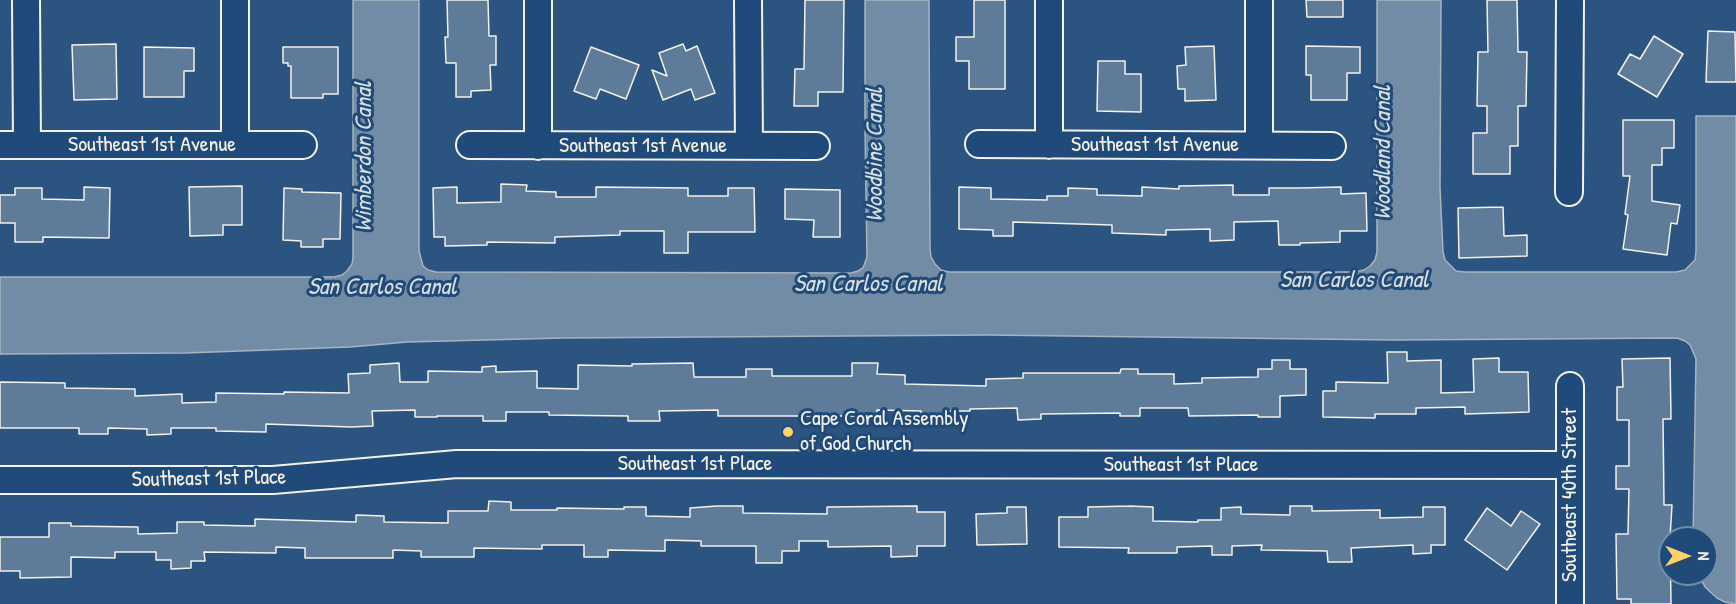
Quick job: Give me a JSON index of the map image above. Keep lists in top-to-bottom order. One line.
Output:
{"streets":{"street":["Southeast 1st Avenue","Southeast 1st Place","Southeast 40th Street"]},"crossings":[["Southeast 1st Place","Southeast 40th Street"]],"water":["Woodland Canal","Woodbine Canal","Wimberdon Canal","San Carlos Canal"],"places":["Cape Coral Assembly of God Church"],"north":"right"}
